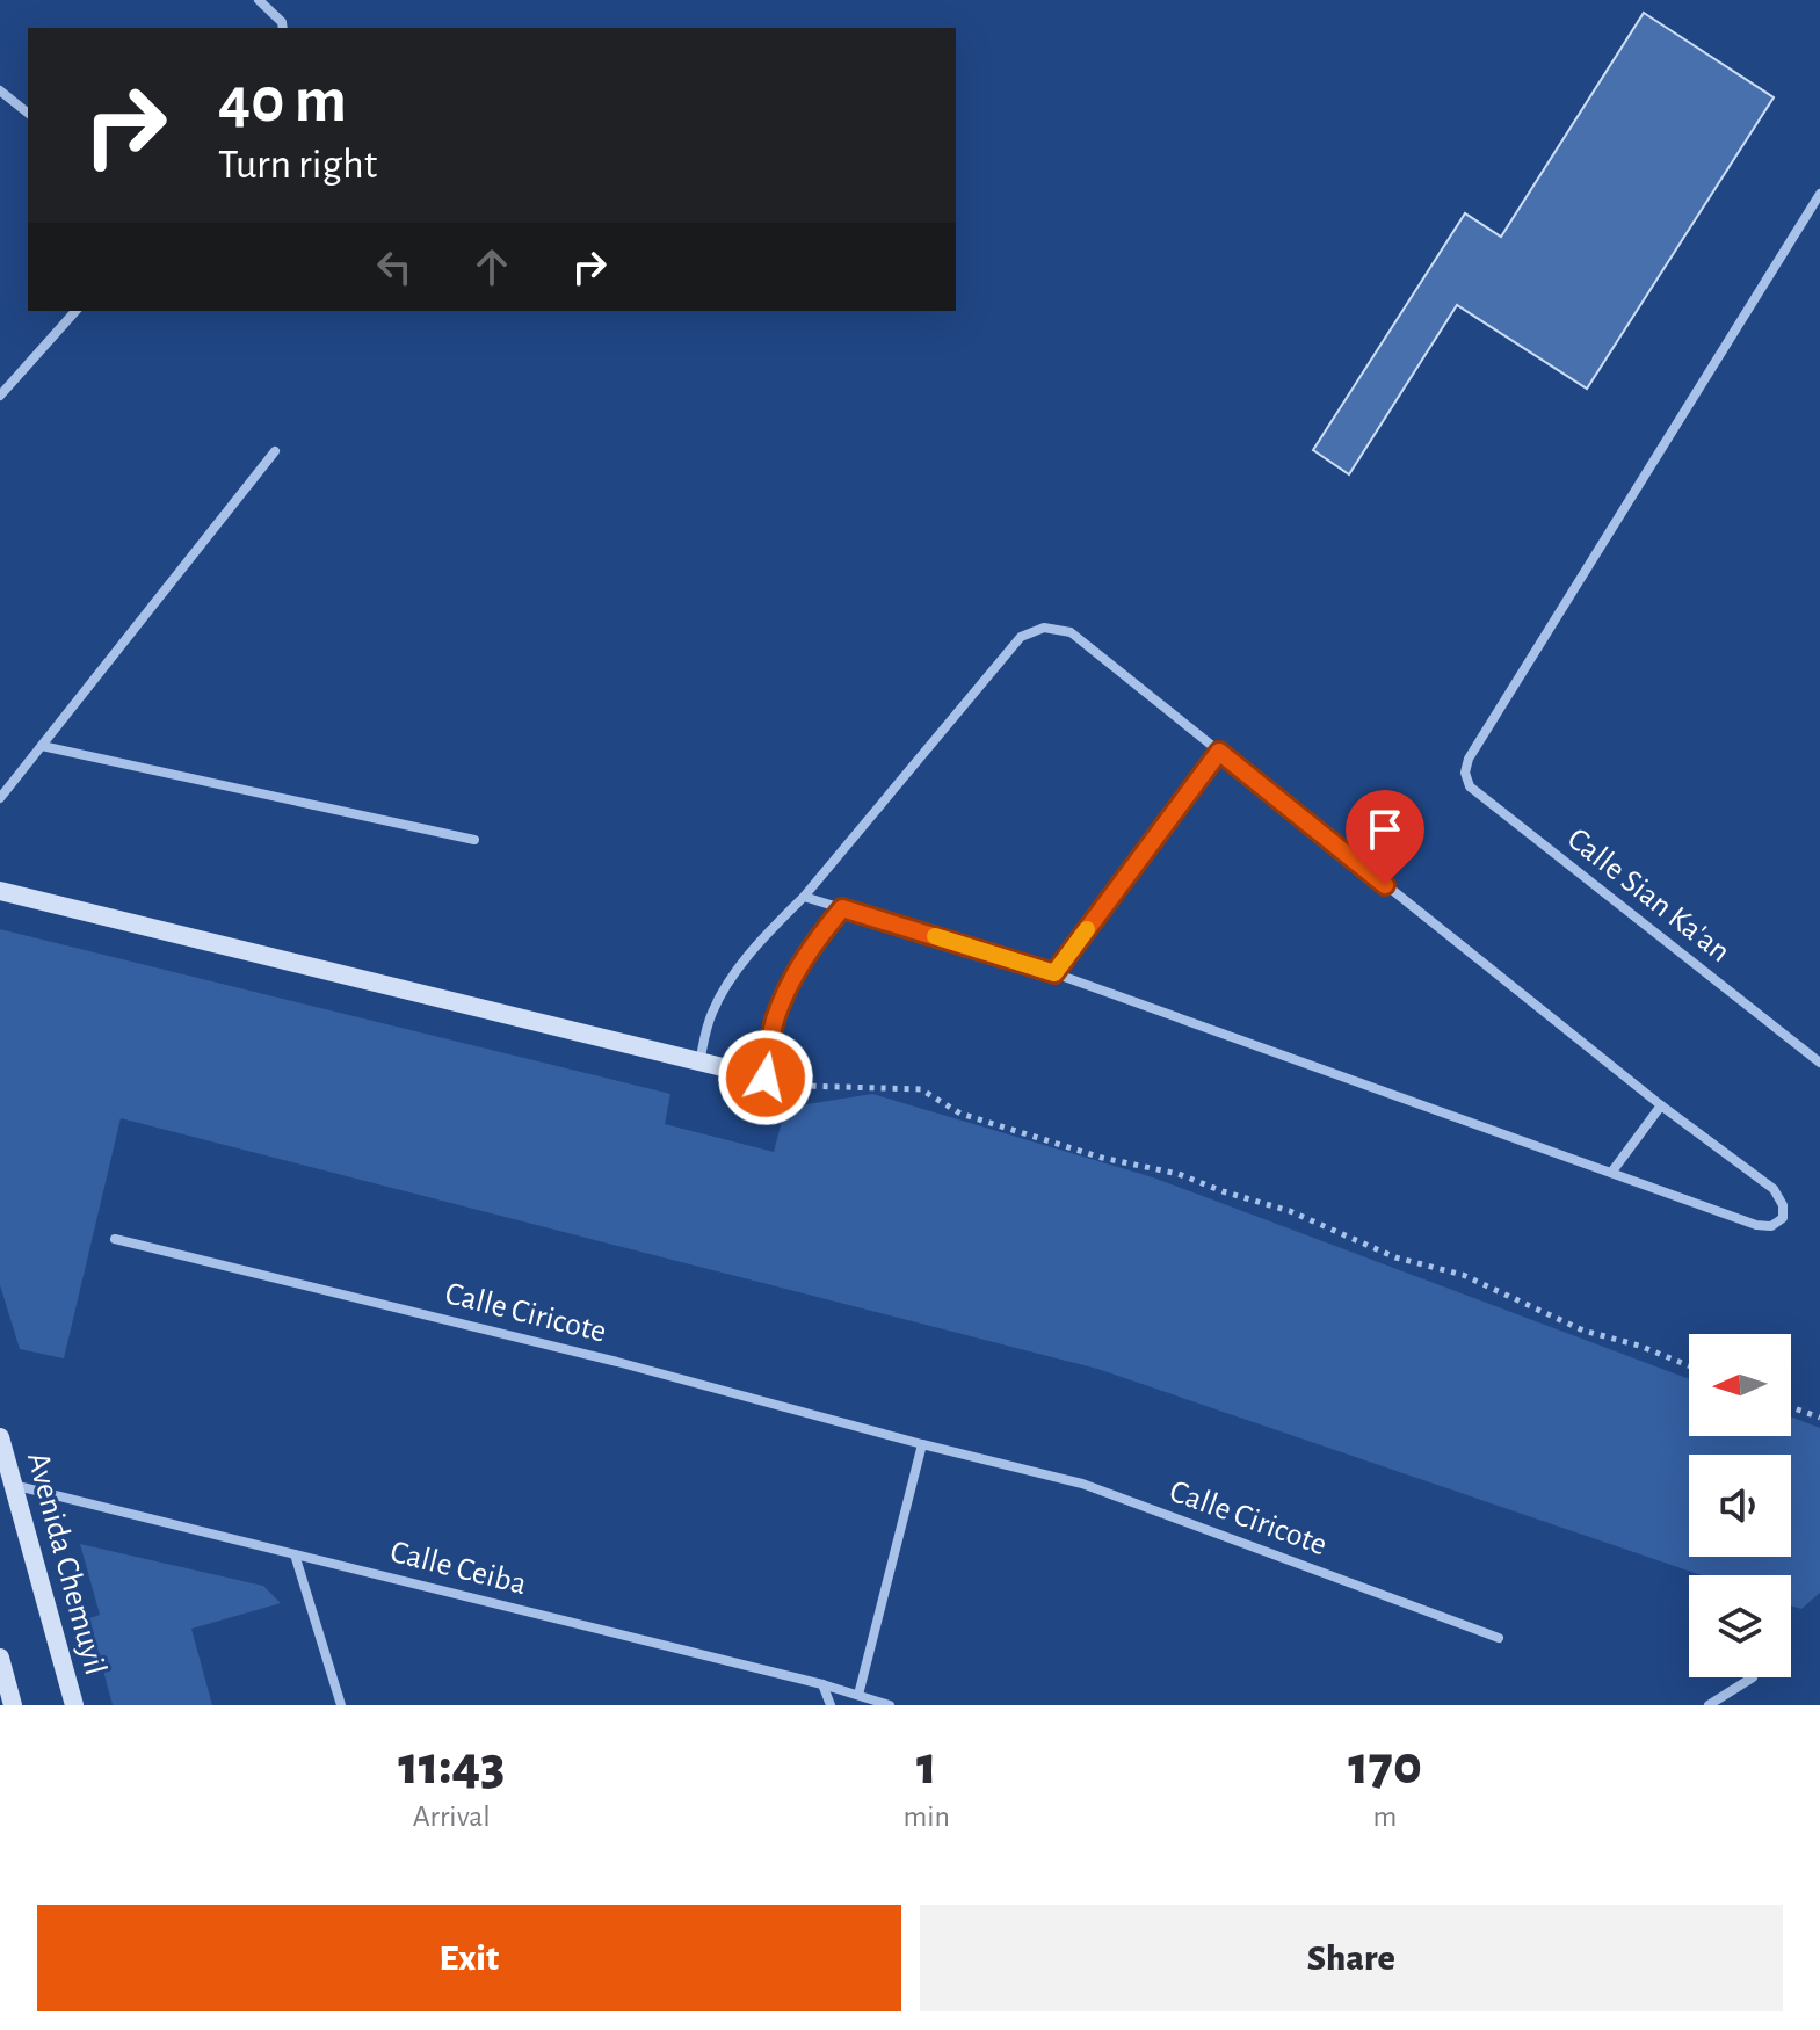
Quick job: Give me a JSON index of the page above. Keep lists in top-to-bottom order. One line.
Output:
{"streets":{"main road":["Avenida Chemuyil"],"street":["Calle Sian Ka'an","Calle Ciricote","Calle Ceiba"]},"crossings":[["Avenida Chemuyil","Calle Ceiba"]],"north":"left","page":{"turn":["40 m","Turn right"],"eta":["11:43","Arrival","1","min","170","m"],"buttons":["Exit","Share"]}}
